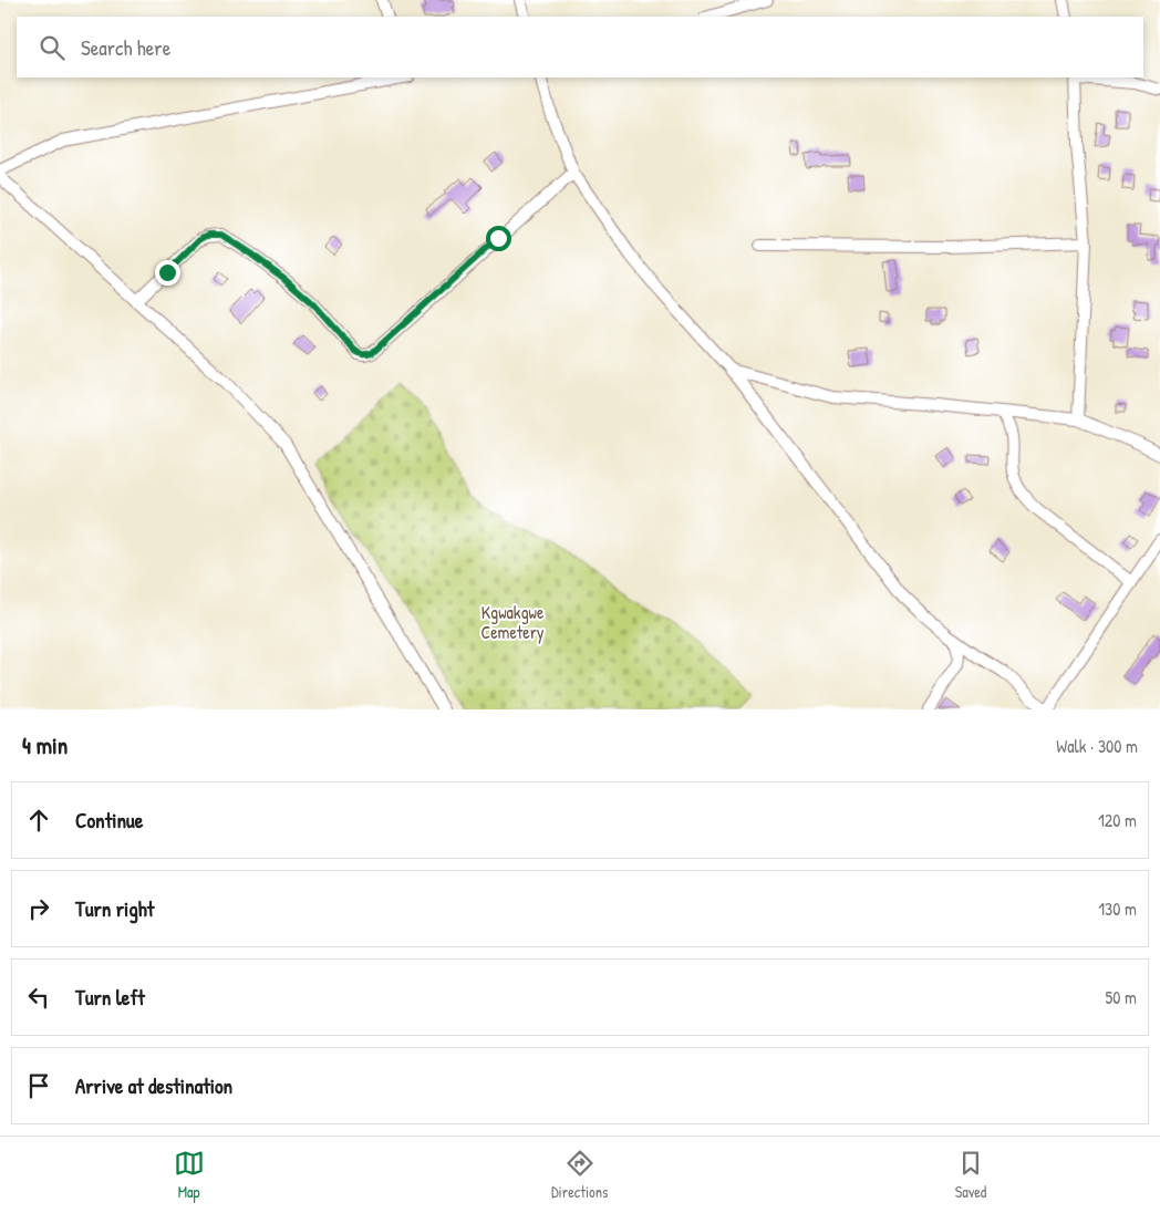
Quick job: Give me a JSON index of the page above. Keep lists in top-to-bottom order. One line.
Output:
{"parks":["Kgwakgwe Cemetery"],"page":{"search":"Search here","heading":["4 min","Walk · 300 m"],"list":[["Continue","120 m"],["Turn right","130 m"],["Turn left","50 m"],"Arrive at destination"],"nav":["Map","Directions","Saved"]}}
